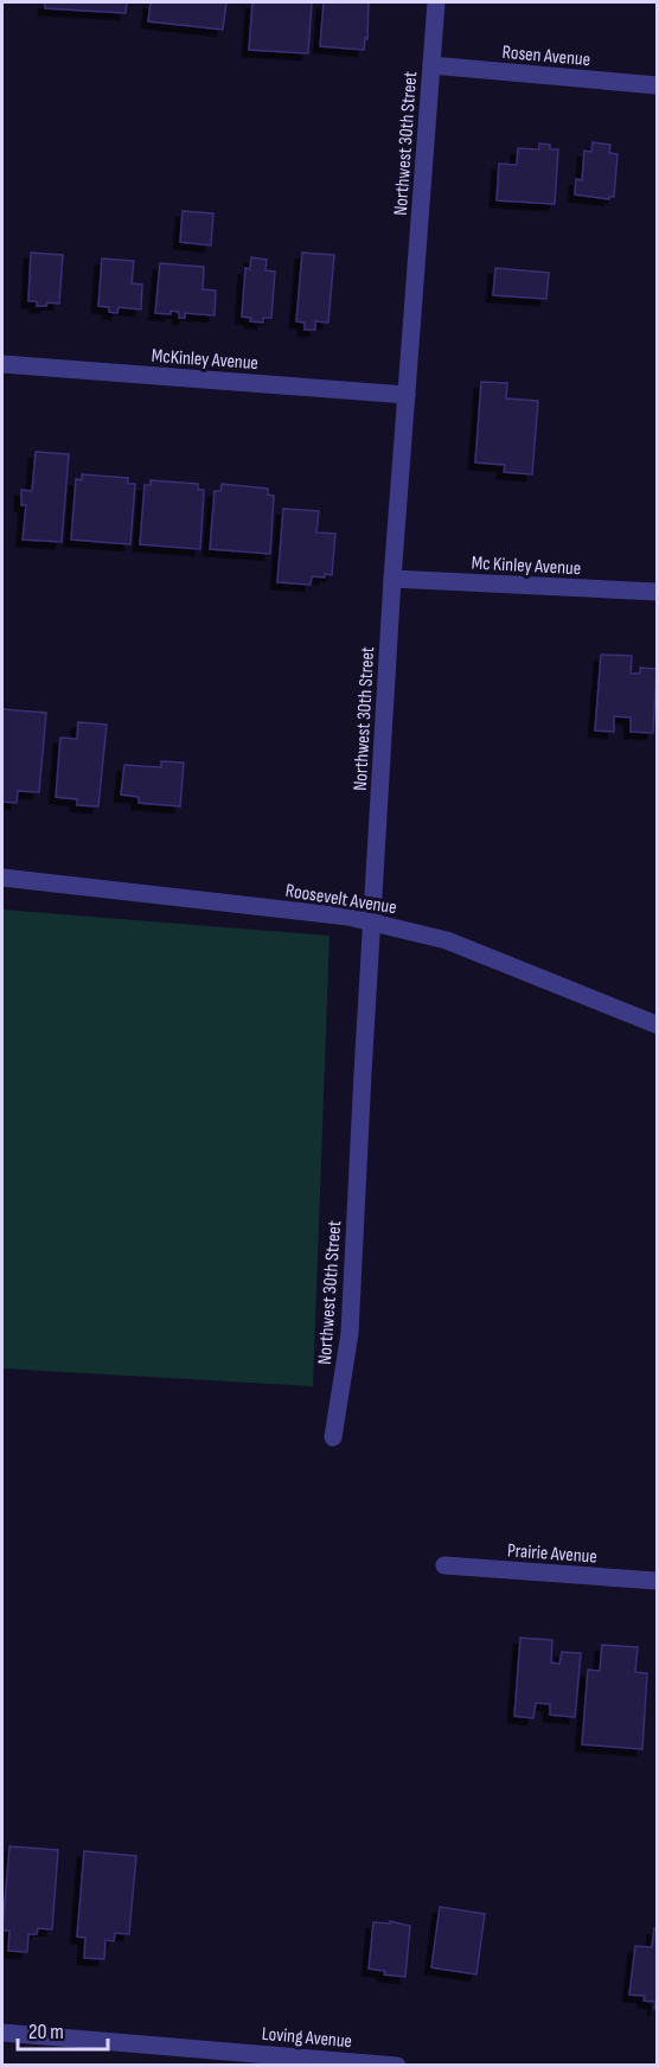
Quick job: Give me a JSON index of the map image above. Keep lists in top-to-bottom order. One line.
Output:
{"streets":{"street":["Rosen Avenue","Northwest 30th Street","McKinley Avenue","Mc Kinley Avenue","Roosevelt Avenue","Prairie Avenue","Loving Avenue"]},"crossings":[["Rosen Avenue","Northwest 30th Street"],["Northwest 30th Street","McKinley Avenue"],["Northwest 30th Street","Mc Kinley Avenue"],["Northwest 30th Street","Roosevelt Avenue"]],"scale_bar":"20 m"}
